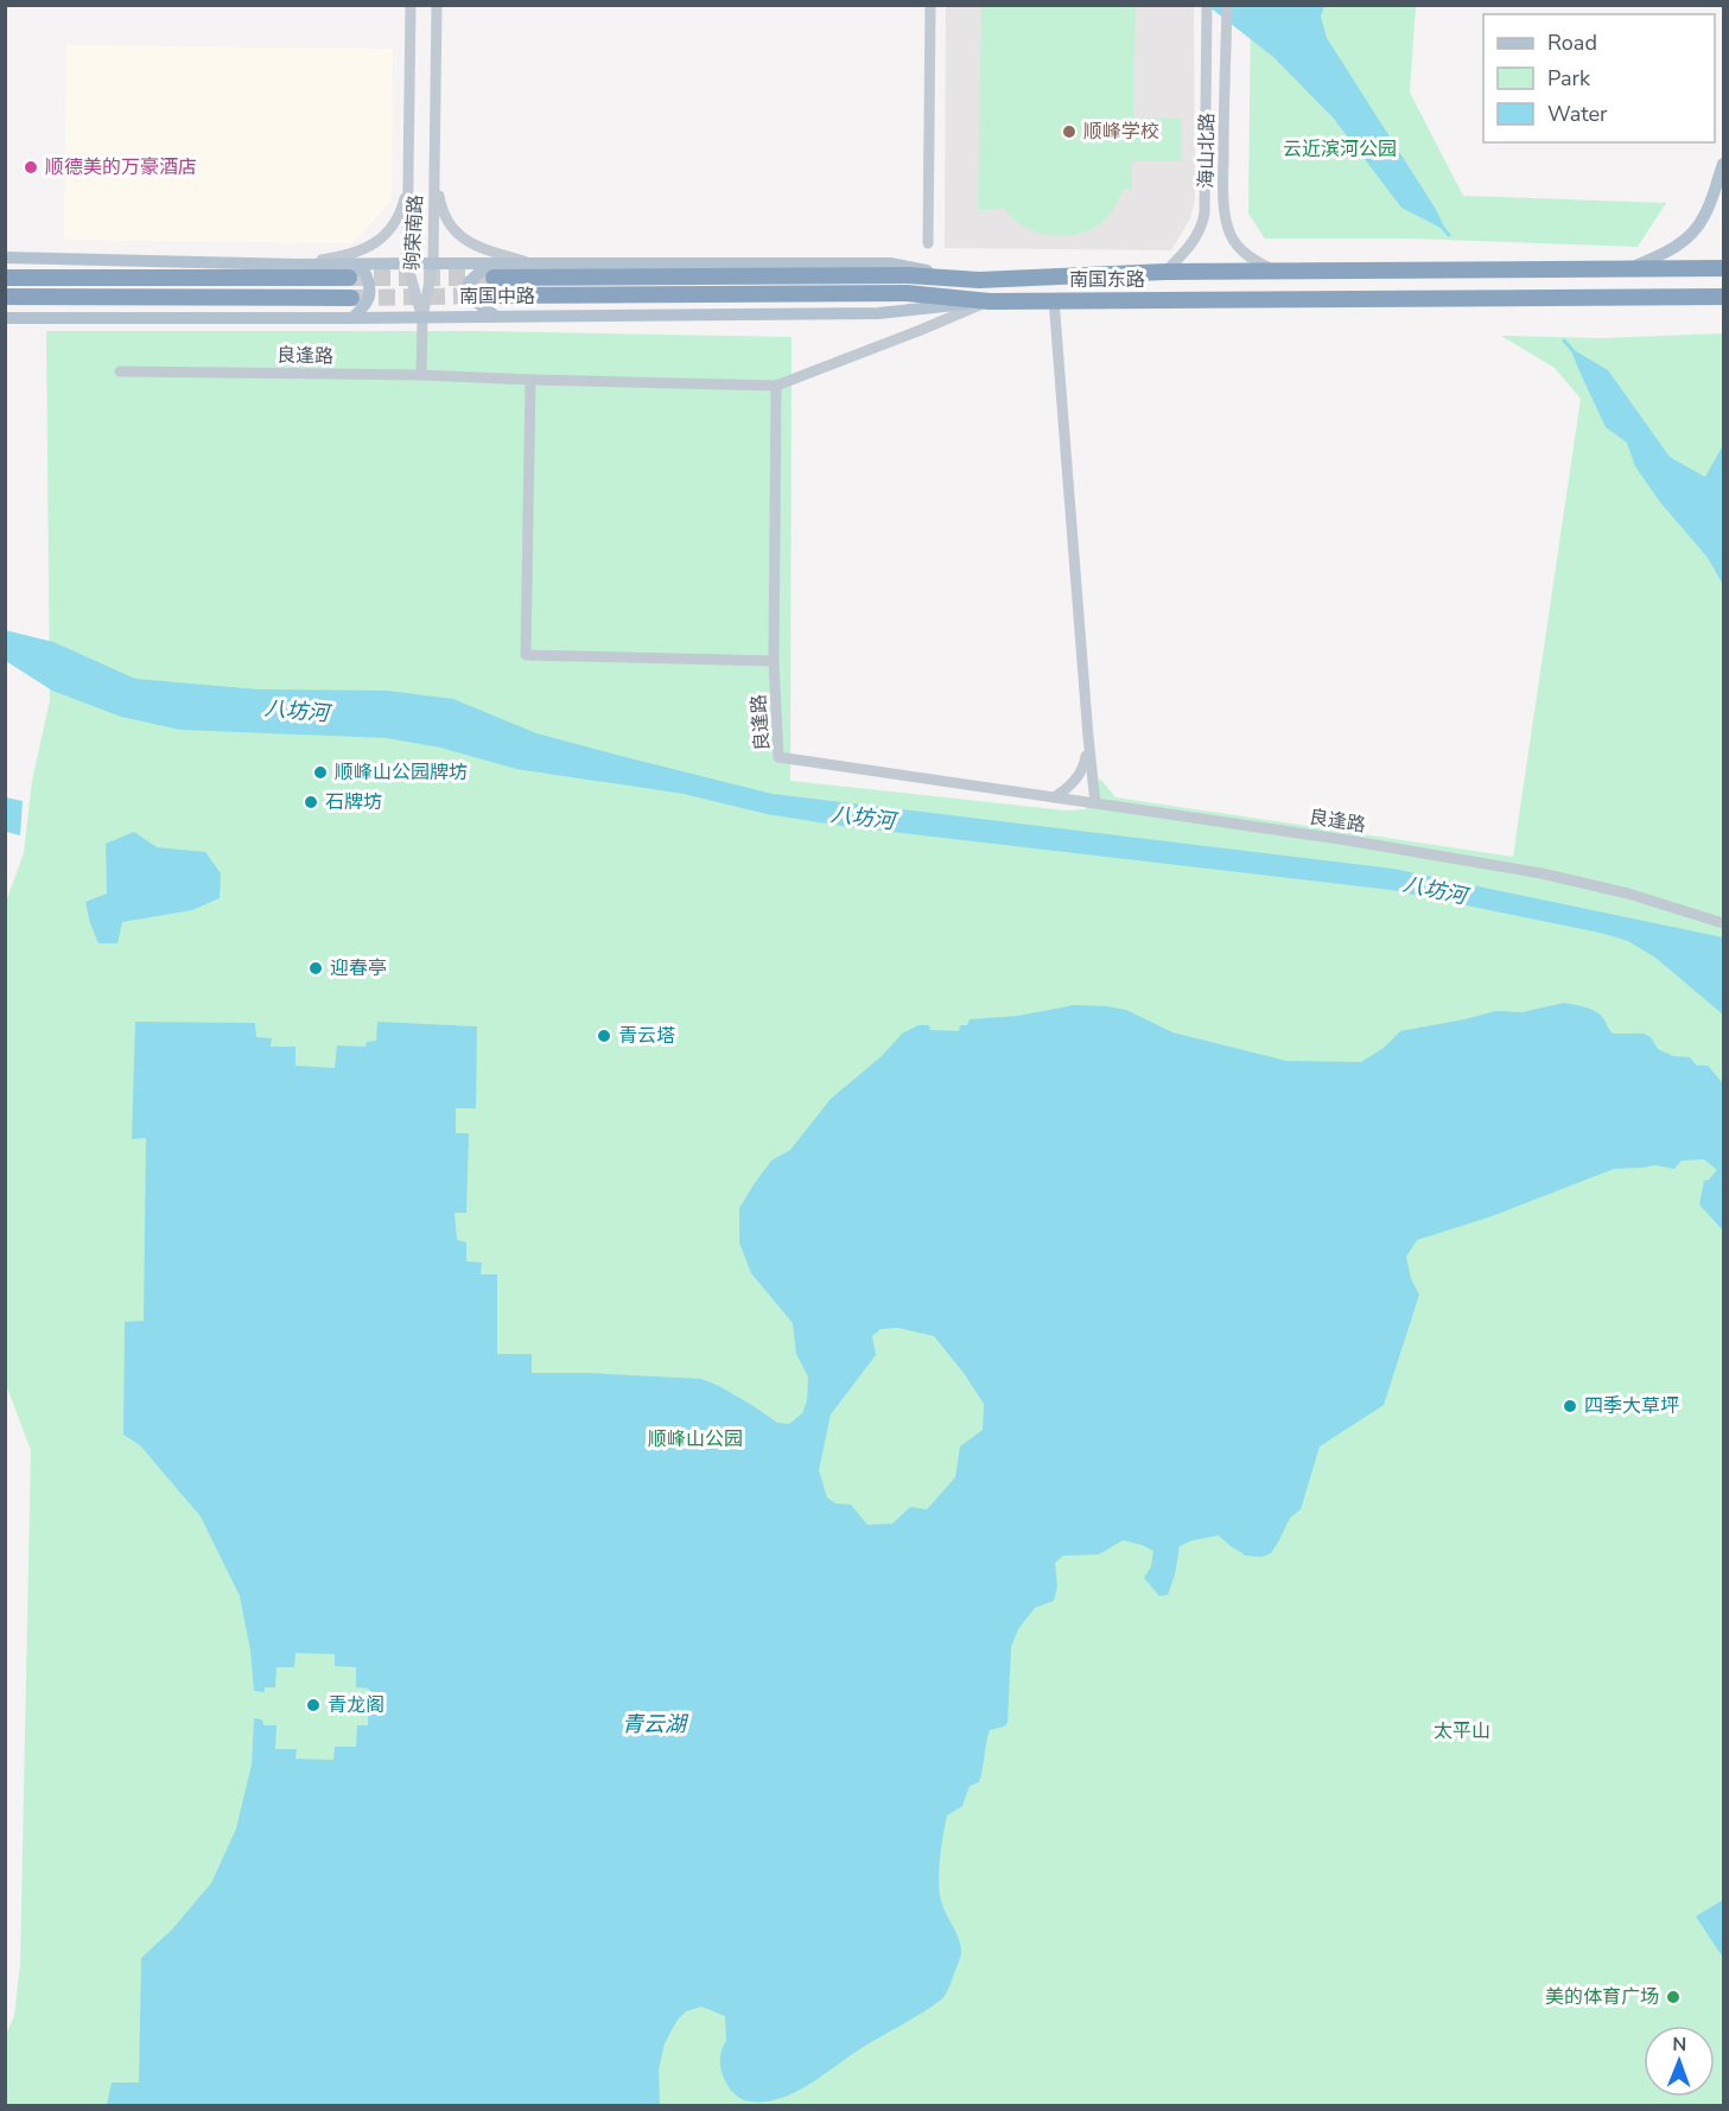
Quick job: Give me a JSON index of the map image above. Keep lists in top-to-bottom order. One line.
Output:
{"streets":{"highway":["南国东路"],"main road":["南国中路"],"street":["海山北路","驹荣南路","良逢路"]},"crossings":[["海山北路","南国东路"],["驹荣南路","南国中路"],["南国东路","南国中路"]],"water":["八坊河","青云湖"],"parks":["云近滨河公园","顺峰山公园","太平山"],"places":["顺峰学校","顺德美的万豪酒店","顺峰山公园牌坊","石牌坊","迎春亭","青云塔","四季大草坪","青龙阁","美的体育广场"],"legend":["Road","Park","Water"],"north":"top"}
